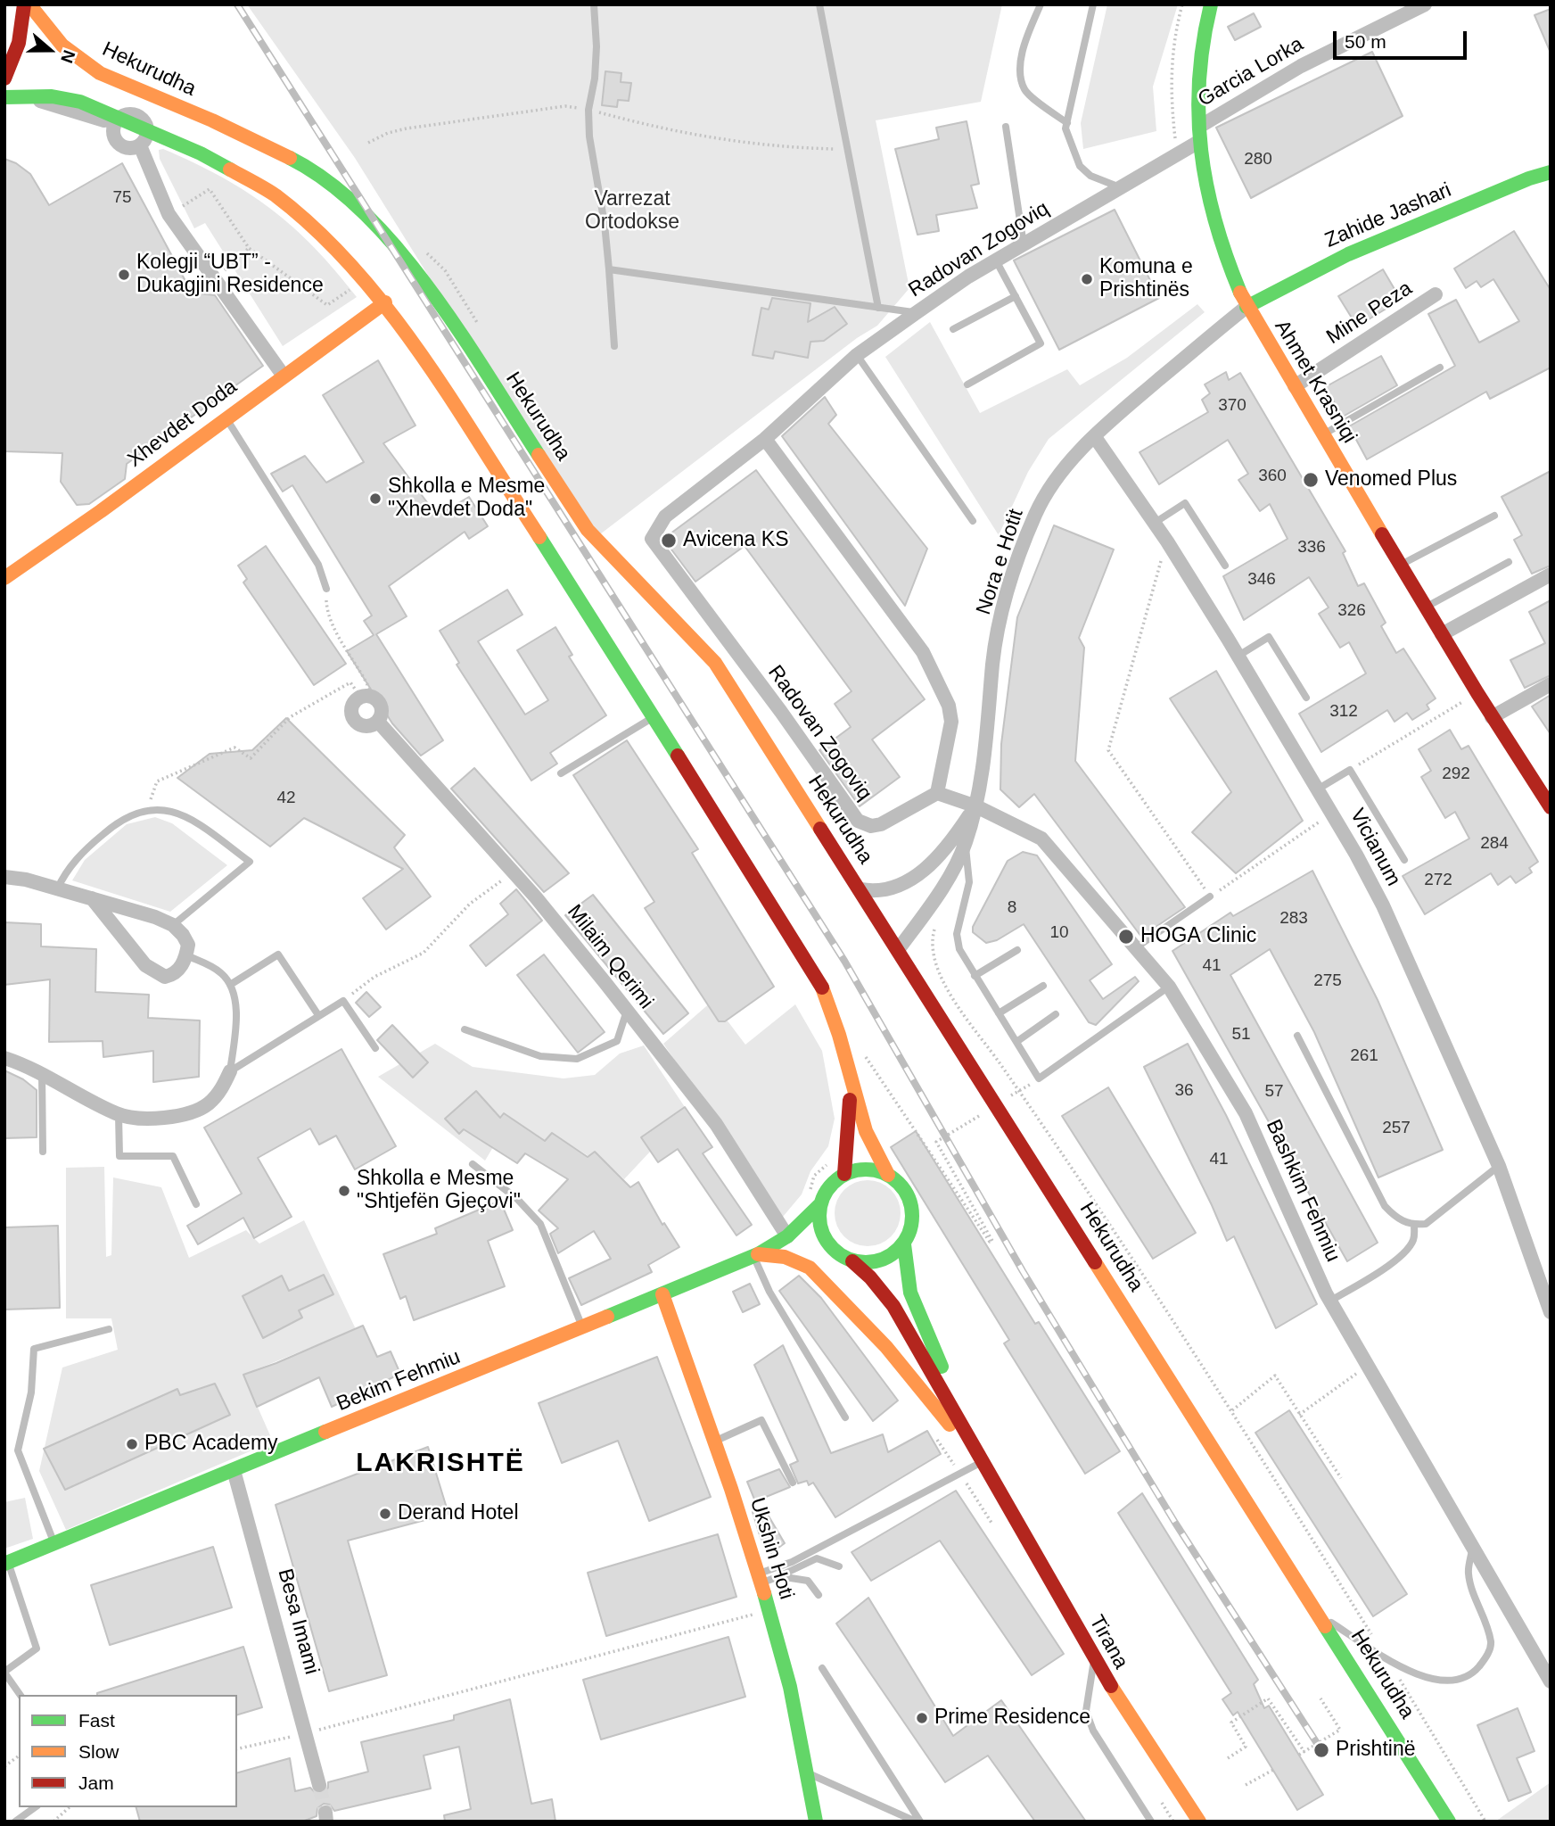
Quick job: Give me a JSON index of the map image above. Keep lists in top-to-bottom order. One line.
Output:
{"streets":{"main road":["Hekurudha","Zahide Jashari","Ahmet Krasniqi","Xhevdet Doda","Bekim Fehmiu","Ukshin Hoti","Tirana"],"street":["Garcia Lorka","Radovan Zogoviq","Mine Peza","Nora e Hotit","Vicianum","Milaim Qerimi","Bashkim Fehmiu","Besa Imami"]},"crossings":[["Hekurudha","Nora e Hotit"],["Garcia Lorka","Radovan Zogoviq"],["Garcia Lorka","Ahmet Krasniqi"],["Zahide Jashari","Ahmet Krasniqi"],["Zahide Jashari","Nora e Hotit"],["Radovan Zogoviq","Ahmet Krasniqi"],["Radovan Zogoviq","Bashkim Fehmiu"],["Mine Peza","Ahmet Krasniqi"],["Ahmet Krasniqi","Nora e Hotit"],["Nora e Hotit","Vicianum"],["Nora e Hotit","Bashkim Fehmiu"],["Milaim Qerimi","Bekim Fehmiu"],["Bekim Fehmiu","Ukshin Hoti"],["Bekim Fehmiu","Besa Imami"],["Bekim Fehmiu","Tirana"]],"districts":["LAKRISHTË"],"parks":["Varrezat Ortodokse"],"places":["Kolegji “UBT” - Dukagjini Residence","Komuna e Prishtinës","Venomed Plus","Shkolla e Mesme \"Xhevdet Doda\"","Avicena KS","HOGA Clinic","Shkolla e Mesme \"Shtjefën Gjeçovi\"","PBC Academy","Derand Hotel","Prime Residence","Prishtinë"],"house_numbers":["280","75","370","360","336","346","326","312","292","42","284","272","8","283","10","41","275","51","261","36","57","257","41"],"legend":["Fast","Slow","Jam"],"scale_bar":"50 m","north":"right"}
